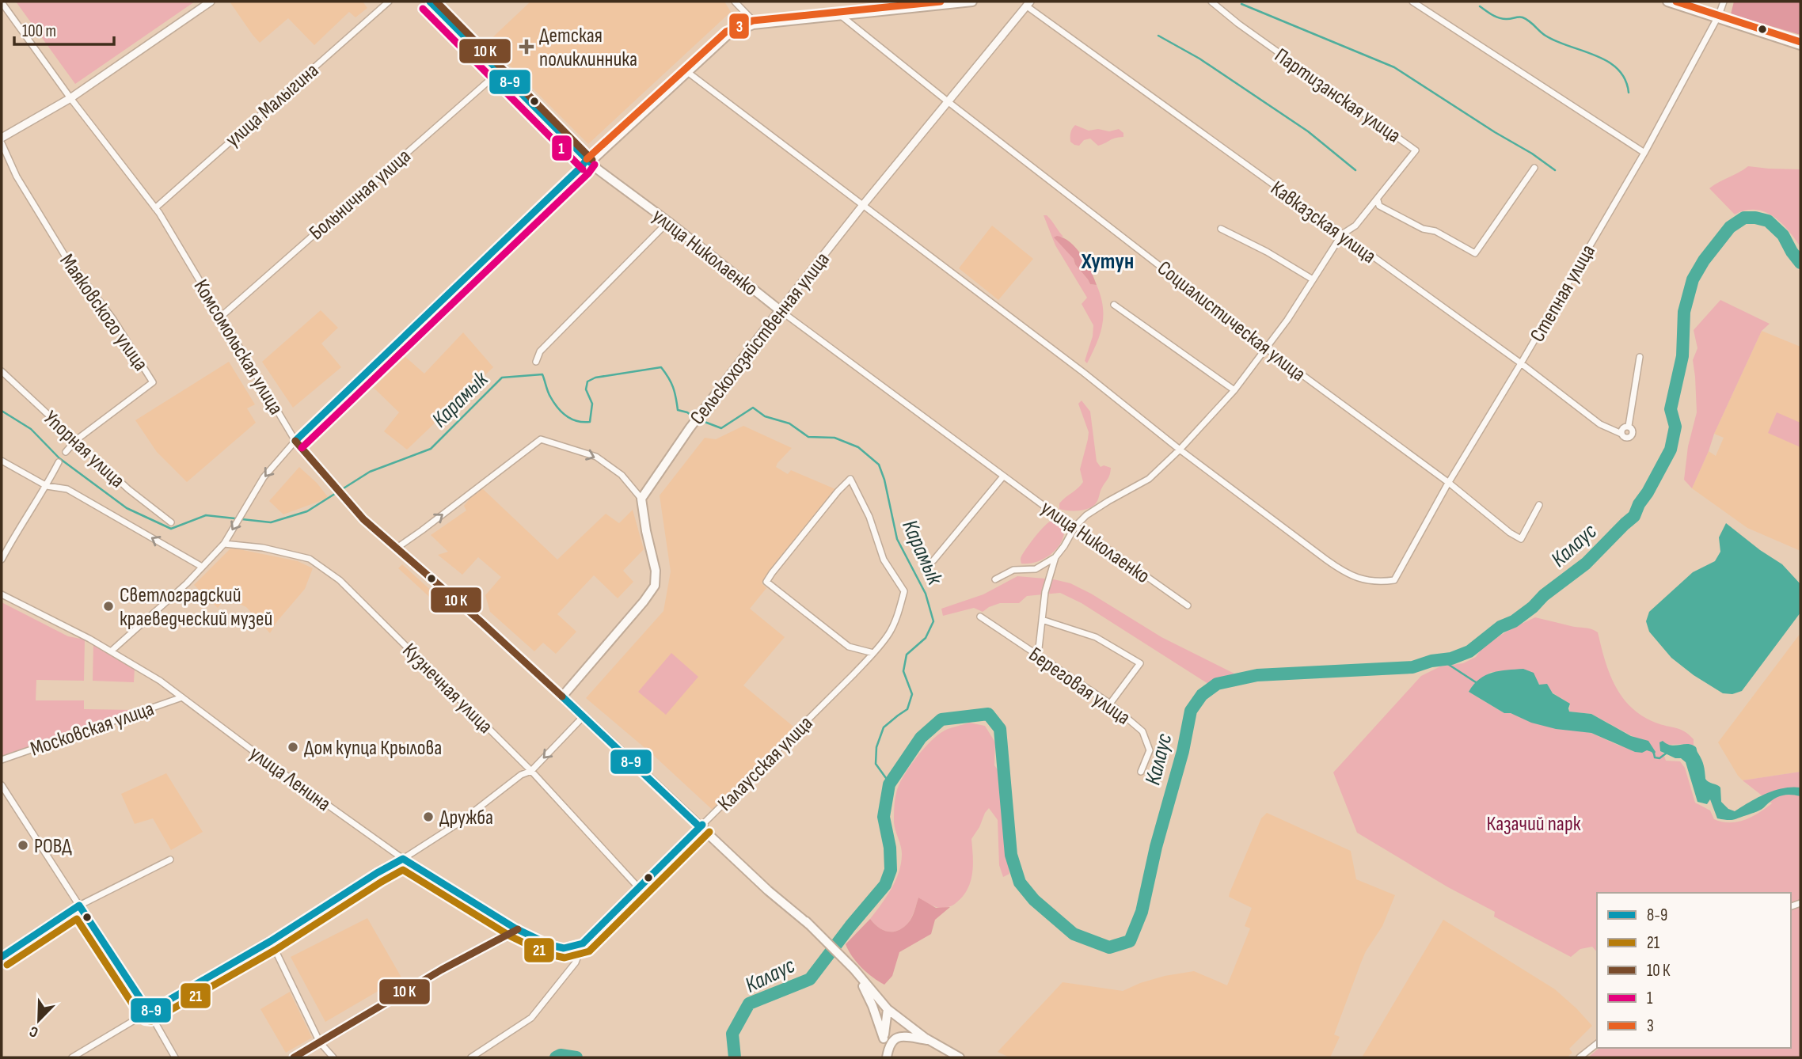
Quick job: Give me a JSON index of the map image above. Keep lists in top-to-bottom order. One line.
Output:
{"streets":{"main road":["улица Николаенко","Сельскохозяйственная улица","Комсомольская улица","Калаусская улица","улица Ленина"],"street":["Партизанская улица","улица Малыгина","Больничная улица","Кавказская улица","Степная улица","Маяковского улица","Социалистическая улица","Упорная улица","Береговая улица","Кузнечная улица","Московская улица"]},"crossings":[["Партизанская улица","Кавказская улица"],["Партизанская улица","улица Николаенко"],["Партизанская улица","Степная улица"],["Партизанская улица","Социалистическая улица"],["Партизанская улица","Береговая улица"],["улица Малыгина","Комсомольская улица"],["Больничная улица","улица Николаенко"],["Больничная улица","Комсомольская улица"],["Кавказская улица","Степная улица"],["Кавказская улица","Сельскохозяйственная улица"],["улица Николаенко","Сельскохозяйственная улица"],["Степная улица","Социалистическая улица"],["Маяковского улица","Упорная улица"],["Социалистическая улица","Сельскохозяйственная улица"],["Комсомольская улица","Калаусская улица"],["Кузнечная улица","Калаусская улица"],["Московская улица","улица Ленина"],["Калаусская улица","улица Ленина"]],"districts":["Хутун"],"water":["Карамык","Калаус"],"parks":["Казачий парк"],"places":{"health":["Детская поликлинника"],"other":["Светлоградский краеведческий музей","Дом купца Крылова","Дружба","РОВД"]},"lines":["transit line 8-9","transit line 3","transit line 1","transit line 21"],"legend":["8-9","21","10 К","1","3"],"scale_bar":"100 m","north":"bottom left"}
